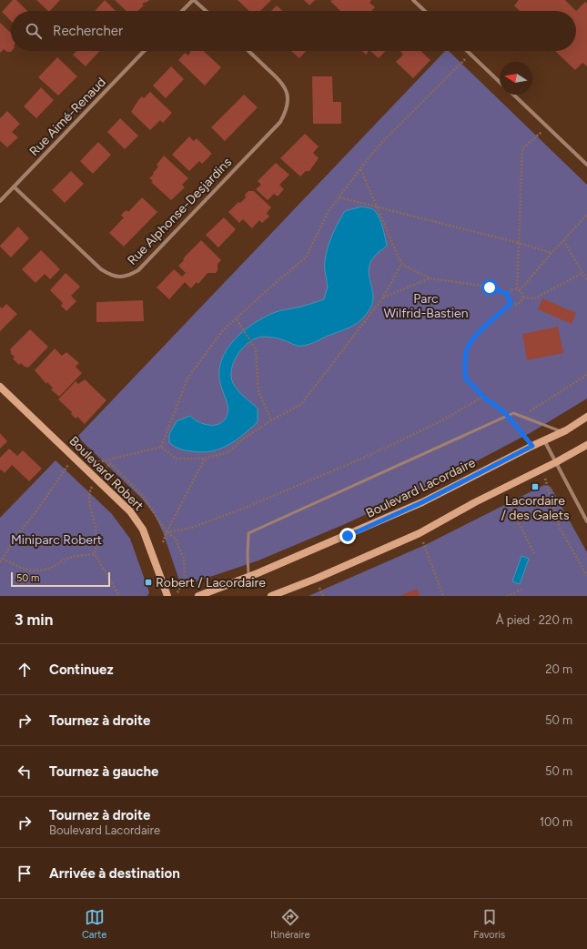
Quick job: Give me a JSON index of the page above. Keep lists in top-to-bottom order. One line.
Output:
{"streets":{"main road":["Boulevard Robert","Boulevard Lacordaire"],"street":["Rue Aimé-Renaud","Rue Alphonse-Desjardins"]},"crossings":[["Rue Aimé-Renaud","Rue Alphonse-Desjardins"]],"parks":["Parc Wilfrid-Bastien","Miniparc Robert"],"places":{"transit":["Lacordaire / des Galets","Robert / Lacordaire"]},"scale_bar":"50 m","north":"left","page":{"search":"Rechercher","scale":"50 m","heading":["3 min","À pied · 220 m"],"list":[["Continuez","20 m"],["Tournez à droite","50 m"],["Tournez à gauche","50 m"],["Tournez à droite","Boulevard Lacordaire","100 m"],"Arrivée à destination"],"nav":["Carte","Itinéraire","Favoris"]}}
